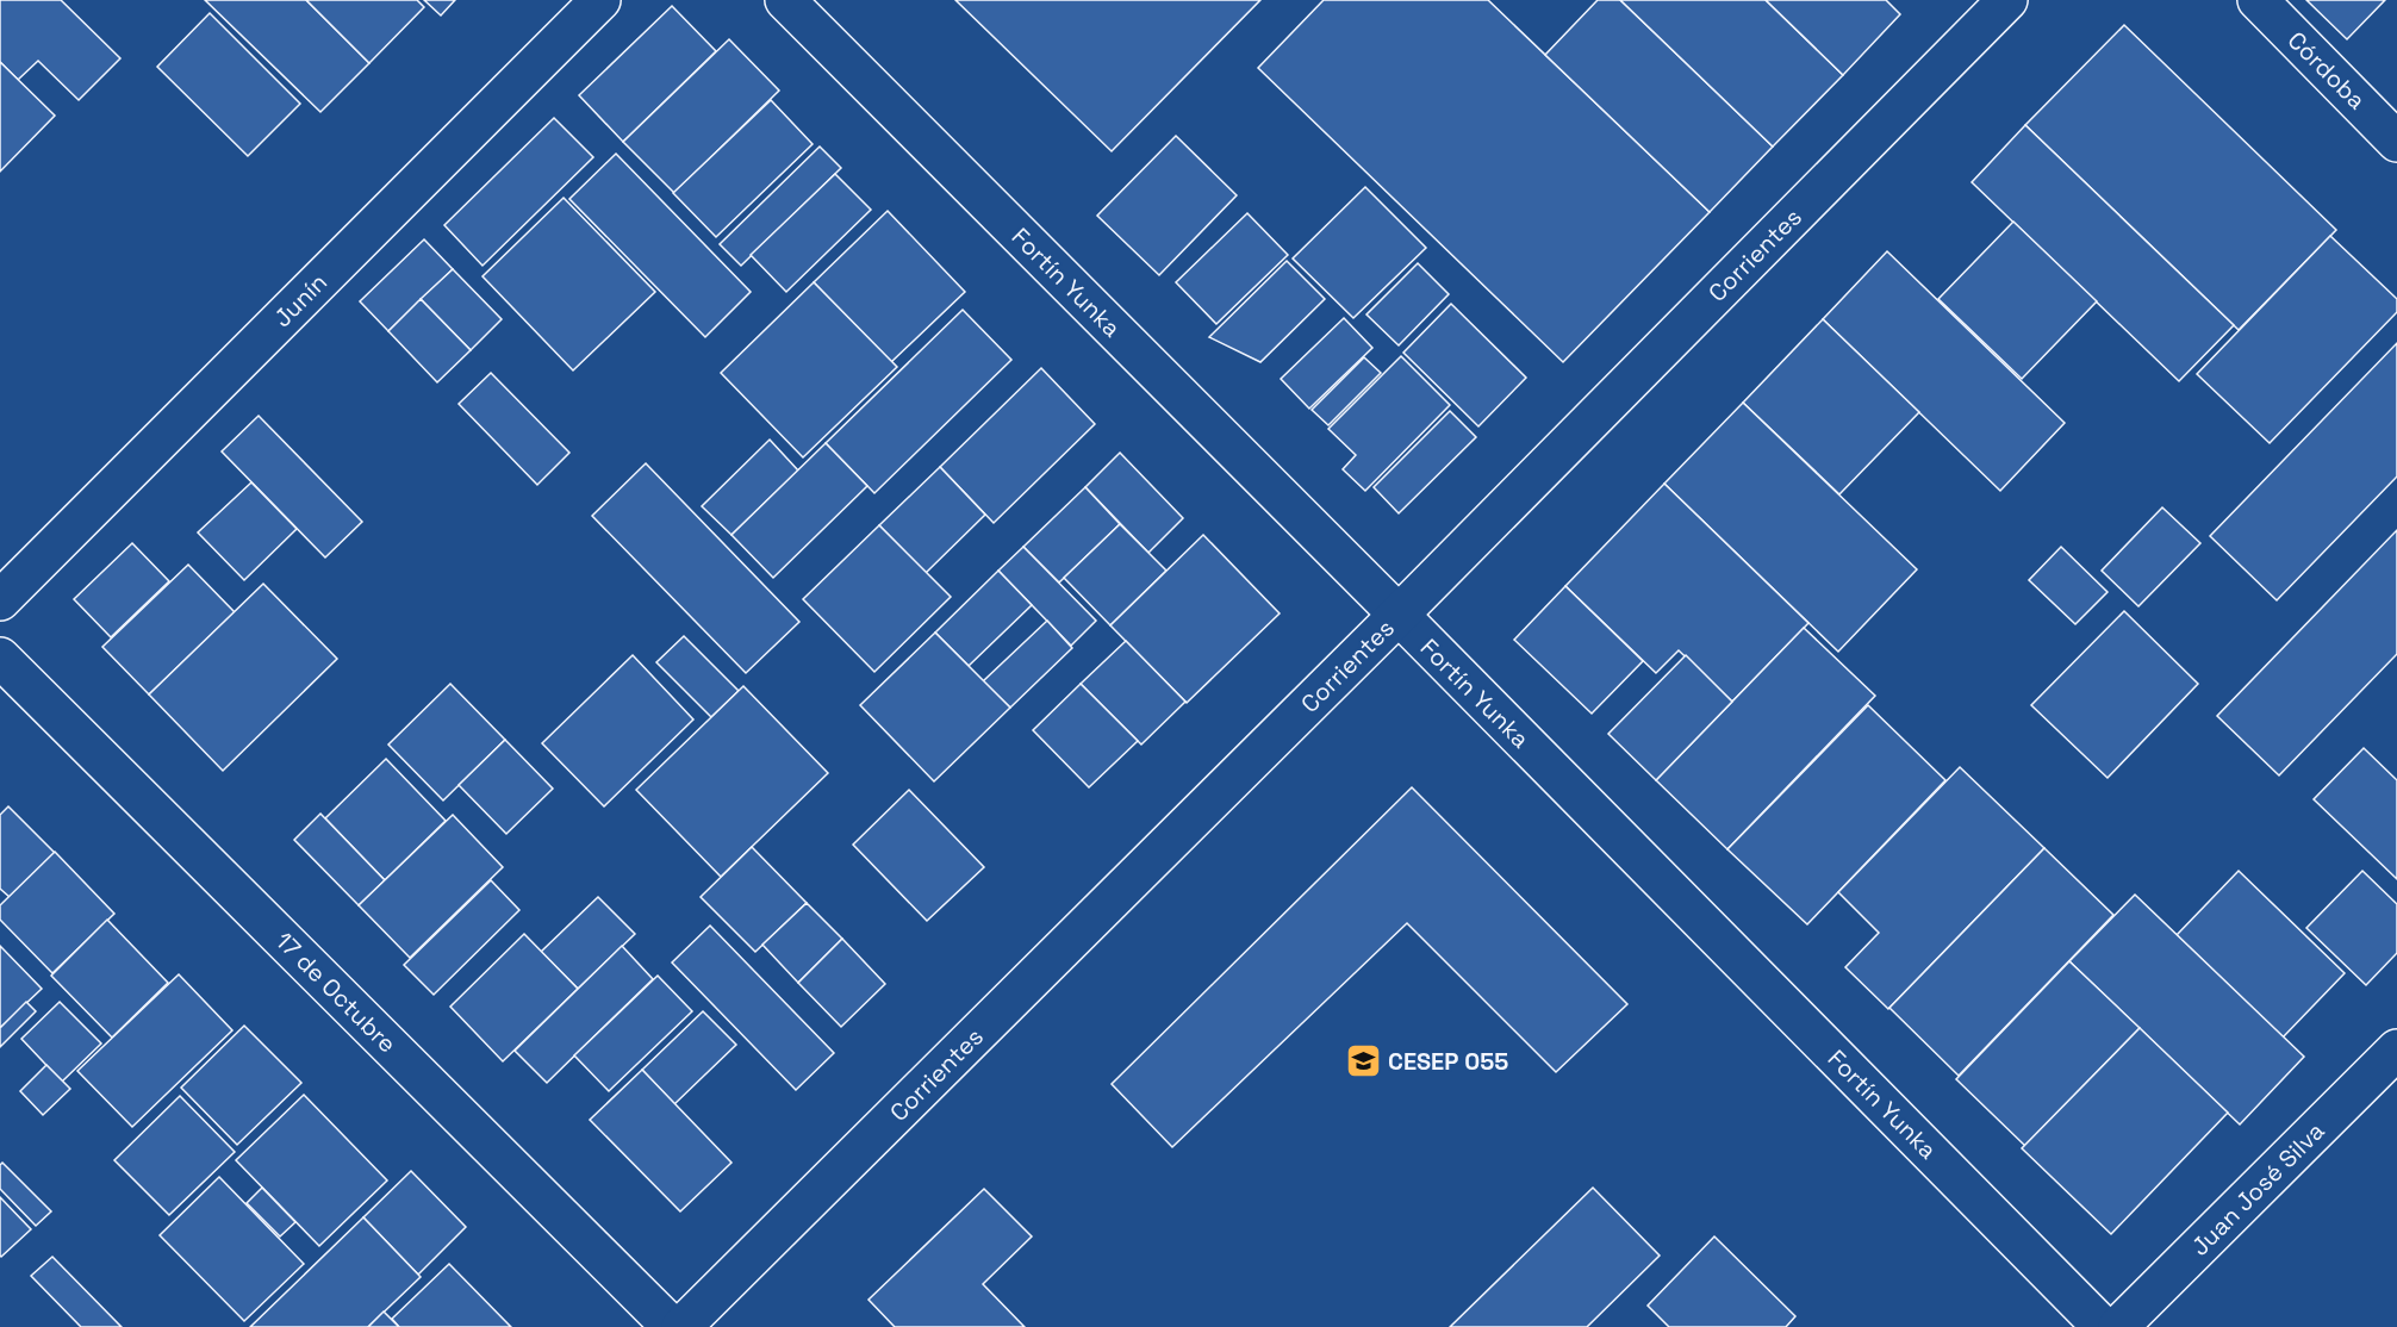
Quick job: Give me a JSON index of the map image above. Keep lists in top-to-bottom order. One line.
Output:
{"streets":{"street":["Córdoba","Corrientes","Fortín Yunka","Junín","17 de Octubre","Juan José Silva"]},"crossings":[["Corrientes","Fortín Yunka"]],"places":{"school or university":["CESEP 055"]}}
